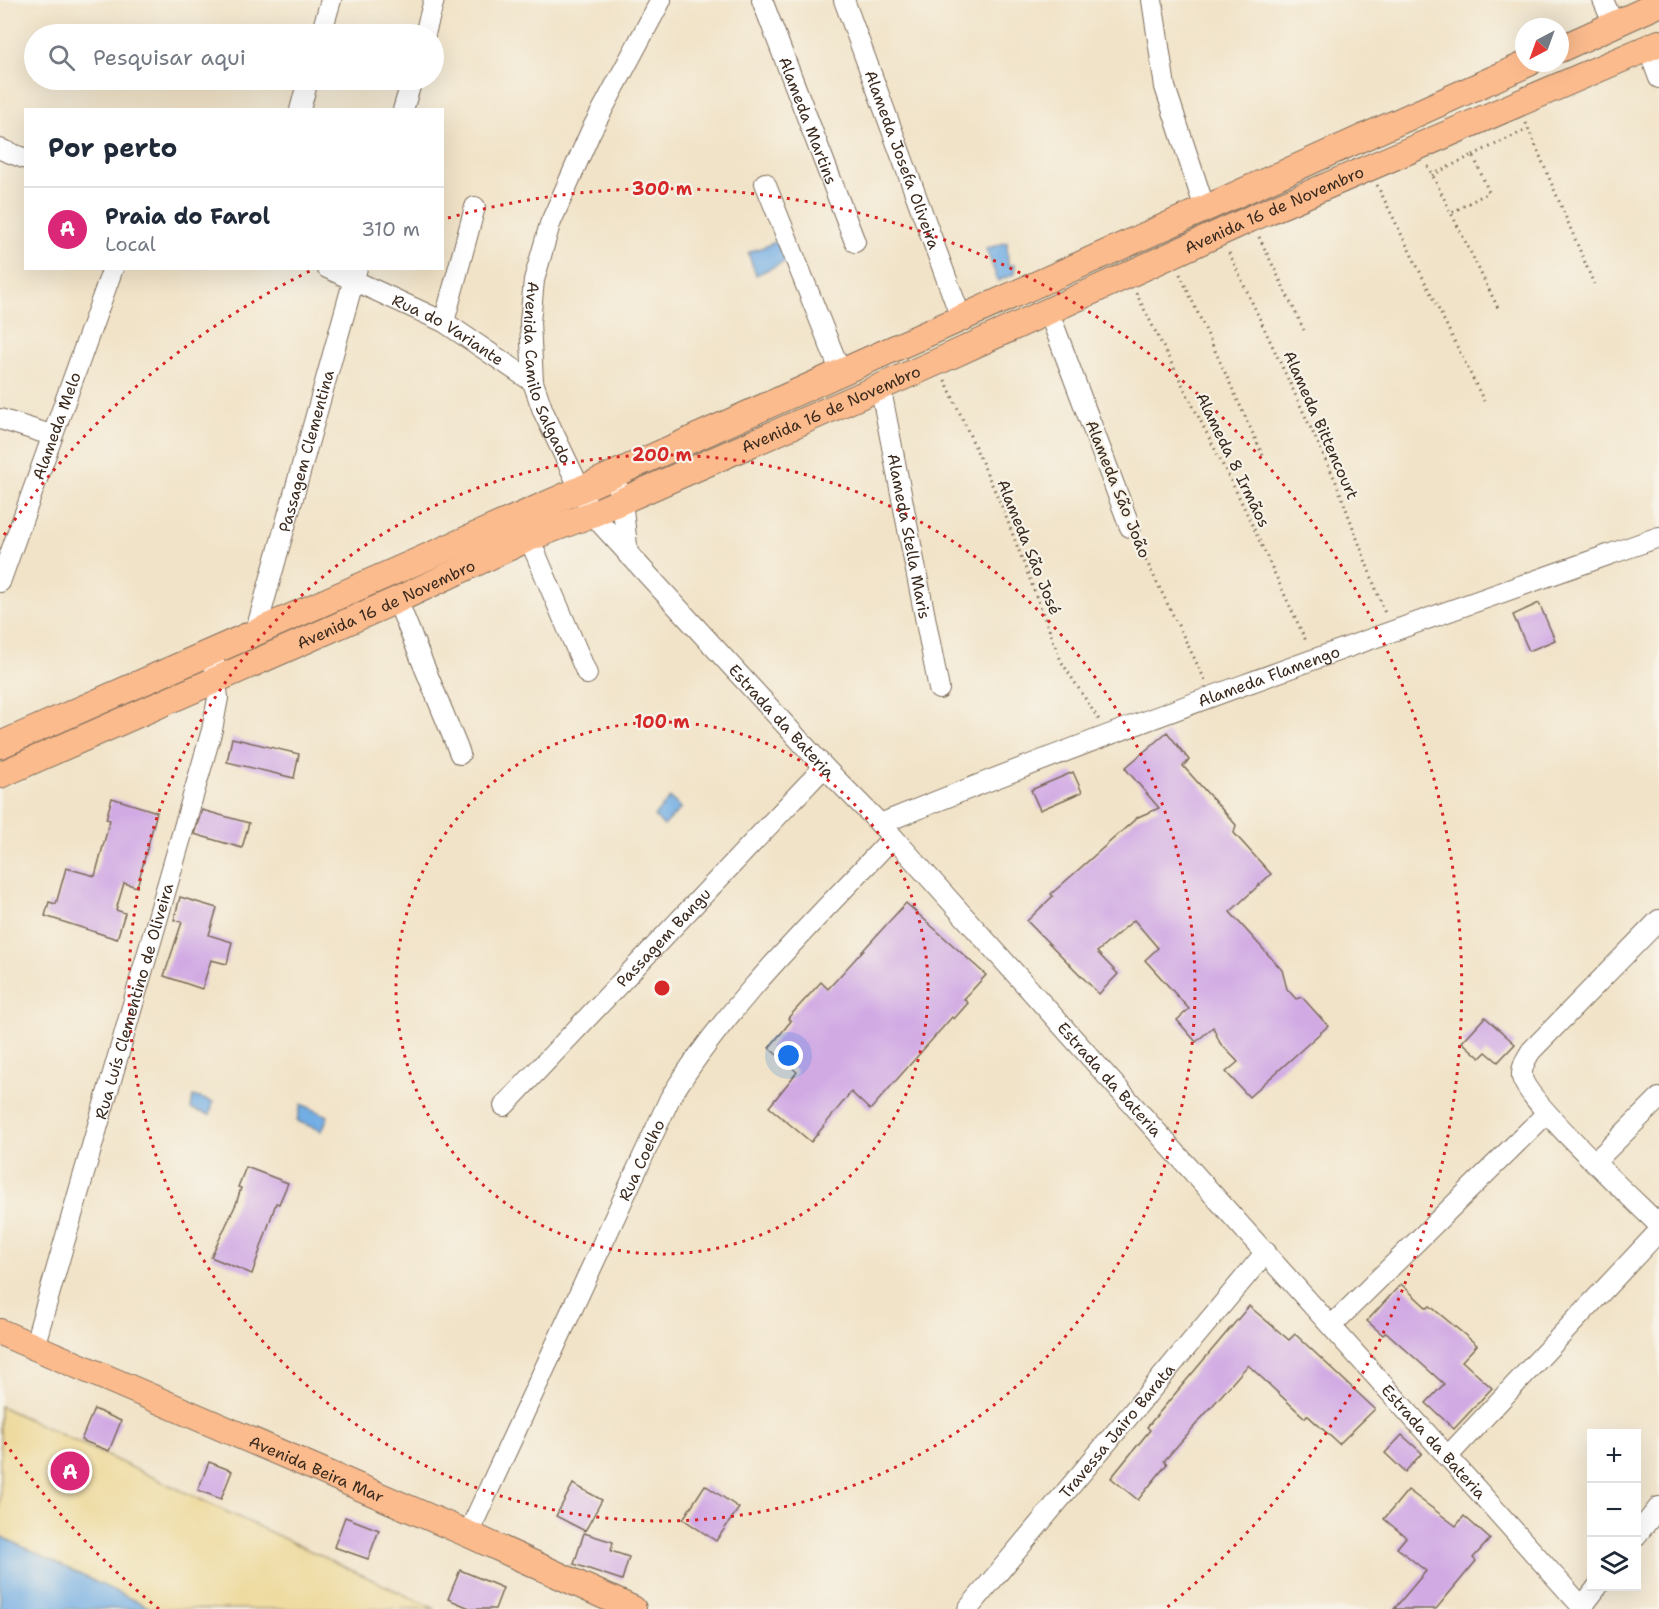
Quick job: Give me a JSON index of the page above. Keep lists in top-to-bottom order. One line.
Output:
{"streets":{"main road":["Avenida 16 de Novembro","Avenida Beira Mar"],"street":["Alameda Martins","Alameda Josefa Oliveira","Rua do Variante","Avenida Camilo Salgado","Alameda Melo","Passagem Clementina","Alameda São João","Alameda Stella Maris","Alameda Flamengo","Estrada da Bateria","Passagem Bangu","Rua Luís Clementino de Oliveira","Rua Coelho","Travessa Jairo Barata"],"path":["Alameda Bittencourt","Alameda 8 Irmãos","Alameda São José"]},"crossings":[["Alameda Josefa Oliveira","Avenida 16 de Novembro"],["Avenida 16 de Novembro","Avenida Camilo Salgado"],["Avenida 16 de Novembro","Alameda Bittencourt"],["Avenida 16 de Novembro","Passagem Clementina"],["Avenida 16 de Novembro","Alameda 8 Irmãos"],["Avenida 16 de Novembro","Alameda São João"],["Avenida 16 de Novembro","Alameda Stella Maris"],["Avenida 16 de Novembro","Alameda São José"],["Avenida 16 de Novembro","Estrada da Bateria"],["Avenida 16 de Novembro","Rua Luís Clementino de Oliveira"],["Rua do Variante","Avenida Camilo Salgado"],["Rua do Variante","Passagem Clementina"],["Avenida Camilo Salgado","Estrada da Bateria"],["Alameda Bittencourt","Alameda Flamengo"],["Alameda 8 Irmãos","Alameda Flamengo"],["Alameda São João","Alameda Flamengo"],["Alameda São José","Alameda Flamengo"],["Alameda Flamengo","Estrada da Bateria"],["Alameda Flamengo","Rua Coelho"],["Estrada da Bateria","Passagem Bangu"],["Estrada da Bateria","Rua Coelho"],["Estrada da Bateria","Travessa Jairo Barata"],["Rua Luís Clementino de Oliveira","Avenida Beira Mar"],["Rua Coelho","Avenida Beira Mar"]],"north":"bottom left","page":{"search":"Pesquisar aqui","heading":"Por perto","list":[{"mark":"A","name":"Praia do Farol","note":"Local","value":"310 m"}],"map_buttons":["+","−"],"pins":"A"},"rings":["300 m","200 m","100 m"]}
